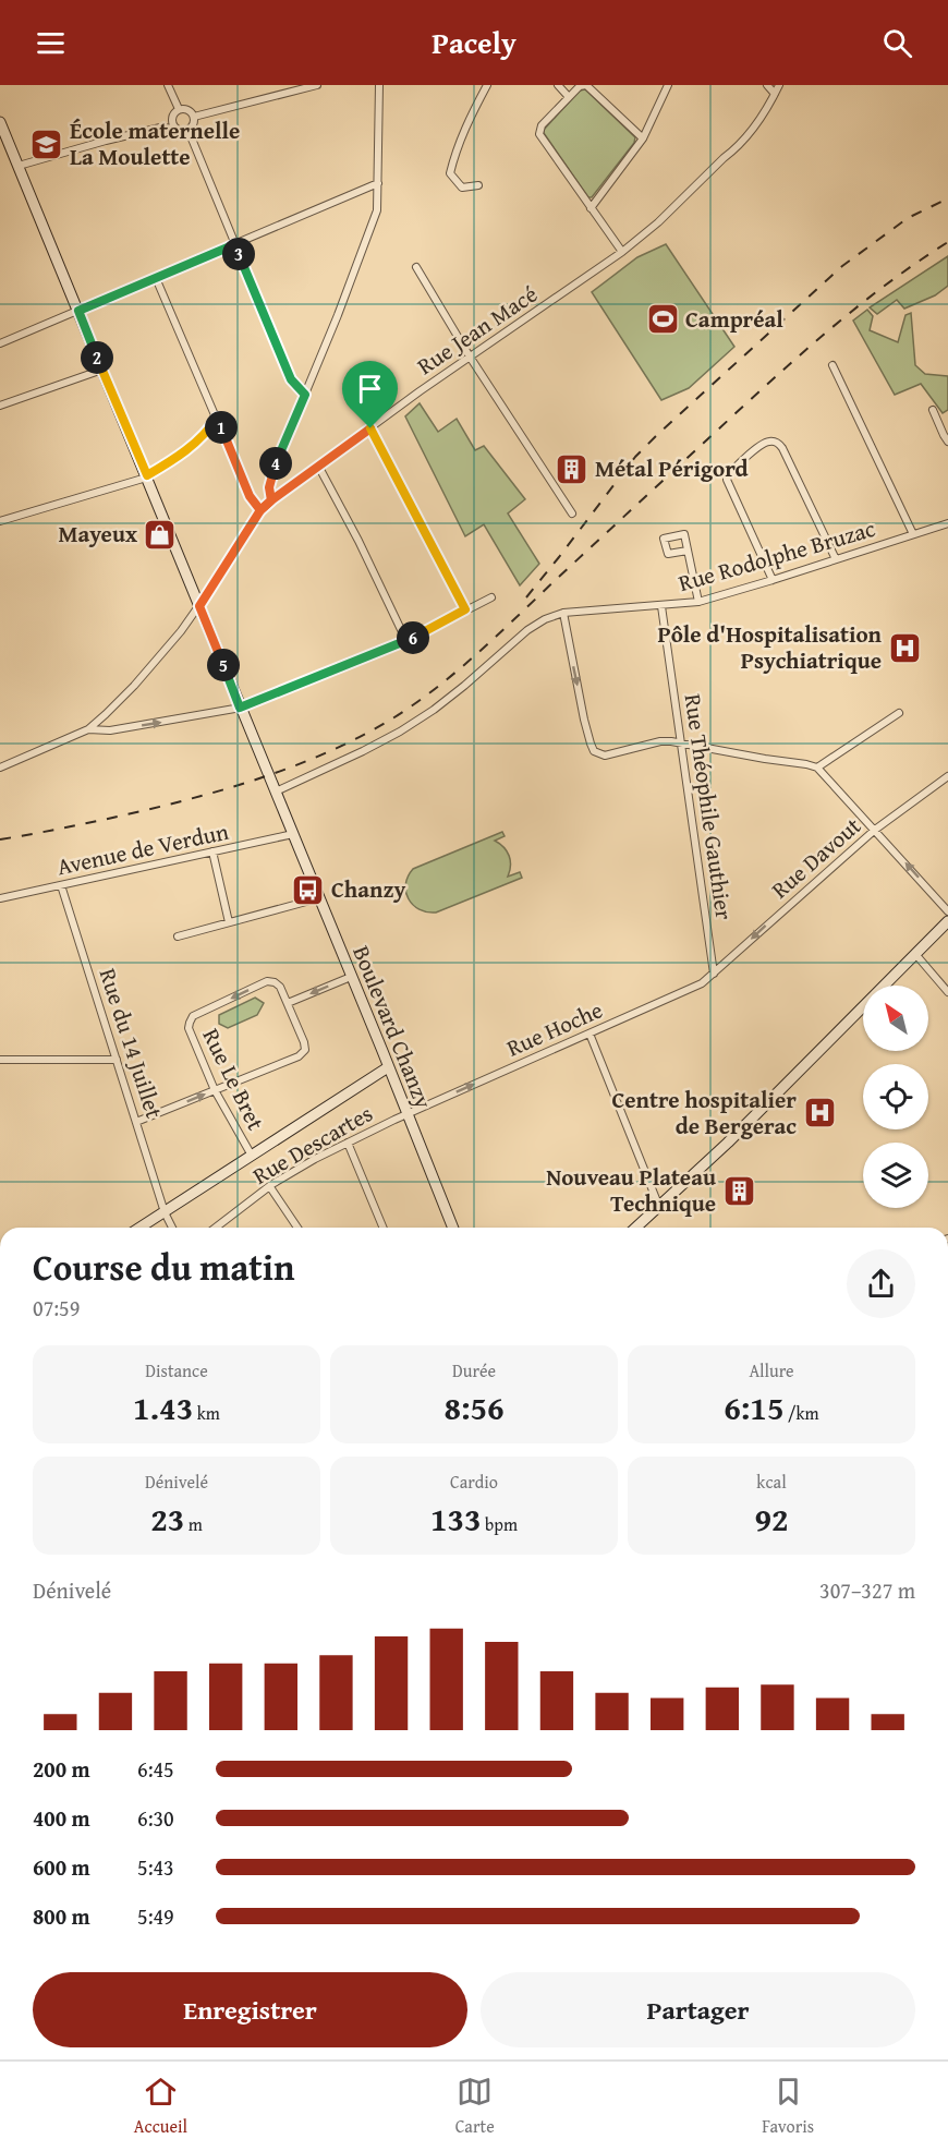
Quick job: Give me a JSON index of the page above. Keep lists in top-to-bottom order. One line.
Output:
{"streets":{"main road":["Boulevard Chanzy"],"street":["Rue Jean Macé","Rue Rodolphe Bruzac","Rue Théophile Gauthier","Avenue de Verdun","Rue Davout","Rue Hoche","Rue du 14 Juillet","Rue Le Bret","Rue Descartes"]},"crossings":[["Rue Jean Macé","Boulevard Chanzy"],["Rue Rodolphe Bruzac","Rue Théophile Gauthier"],["Rue Rodolphe Bruzac","Boulevard Chanzy"],["Rue Théophile Gauthier","Rue Davout"],["Rue Théophile Gauthier","Rue Hoche"],["Avenue de Verdun","Boulevard Chanzy"],["Avenue de Verdun","Rue du 14 Juillet"],["Rue Davout","Rue Hoche"],["Boulevard Chanzy","Rue Hoche"],["Boulevard Chanzy","Rue Descartes"],["Rue Hoche","Rue Descartes"]],"one_way":["Rue Davout","Rue Hoche"],"places":{"school or university":["École maternelle La Moulette"],"sports":["Campréal"],"building":["Métal Périgord","Nouveau Plateau Technique"],"shop":["Mayeux"],"hospital":["Pôle d'Hospitalisation Psychiatrique","Centre hospitalier de Bergerac"],"bus stop":["Chanzy"]},"north":"top left","page":{"header":"Pacely","pins":["3","2","1","4","6","5"],"heading":["Course du matin","07:59"],"stats":[["Distance","1.43 km"],["Durée","8:56"],["Allure","6:15 /km"],["Dénivelé","23 m"],["Cardio","133 bpm"],["kcal","92"]],"chart":["Dénivelé","307–327 m"],"list":[{"name":"200 m","note":"6:45"},{"name":"400 m","note":"6:30"},{"name":"600 m","note":"5:43"},{"name":"800 m","note":"5:49"}],"buttons":["Enregistrer","Partager"],"tabs":["Accueil","Carte","Favoris"]}}
